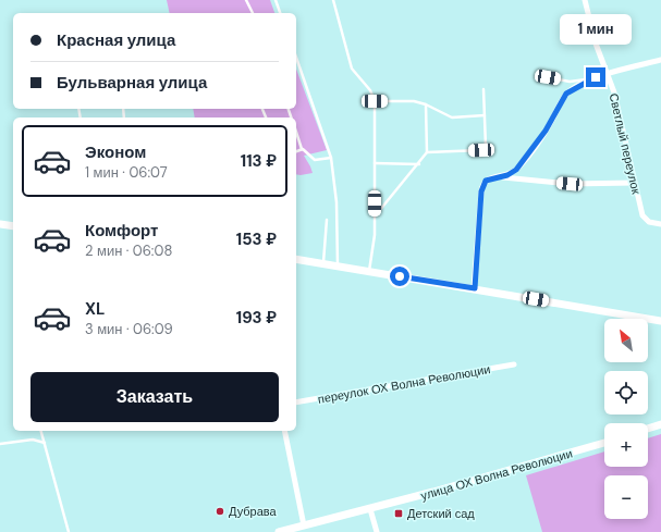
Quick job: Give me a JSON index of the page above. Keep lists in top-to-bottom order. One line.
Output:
{"streets":{"street":["Светлый переулок","переулок ОХ Волна Революции","улица ОХ Волна Революции"]},"places":{"other":["Дубрава"],"transit":["Детский сад"]},"north":"top left","page":{"banner":["Красная улица","Бульварная улица"],"bubble":"1 мин","list":[{"name":"Эконом","note":"1 мин · 06:07","value":"113 ₽"},{"name":"Комфорт","note":"2 мин · 06:08","value":"153 ₽"},{"name":"XL","note":"3 мин · 06:09","value":"193 ₽"}],"map_buttons":["+","−"],"buttons":"Заказать"}}
